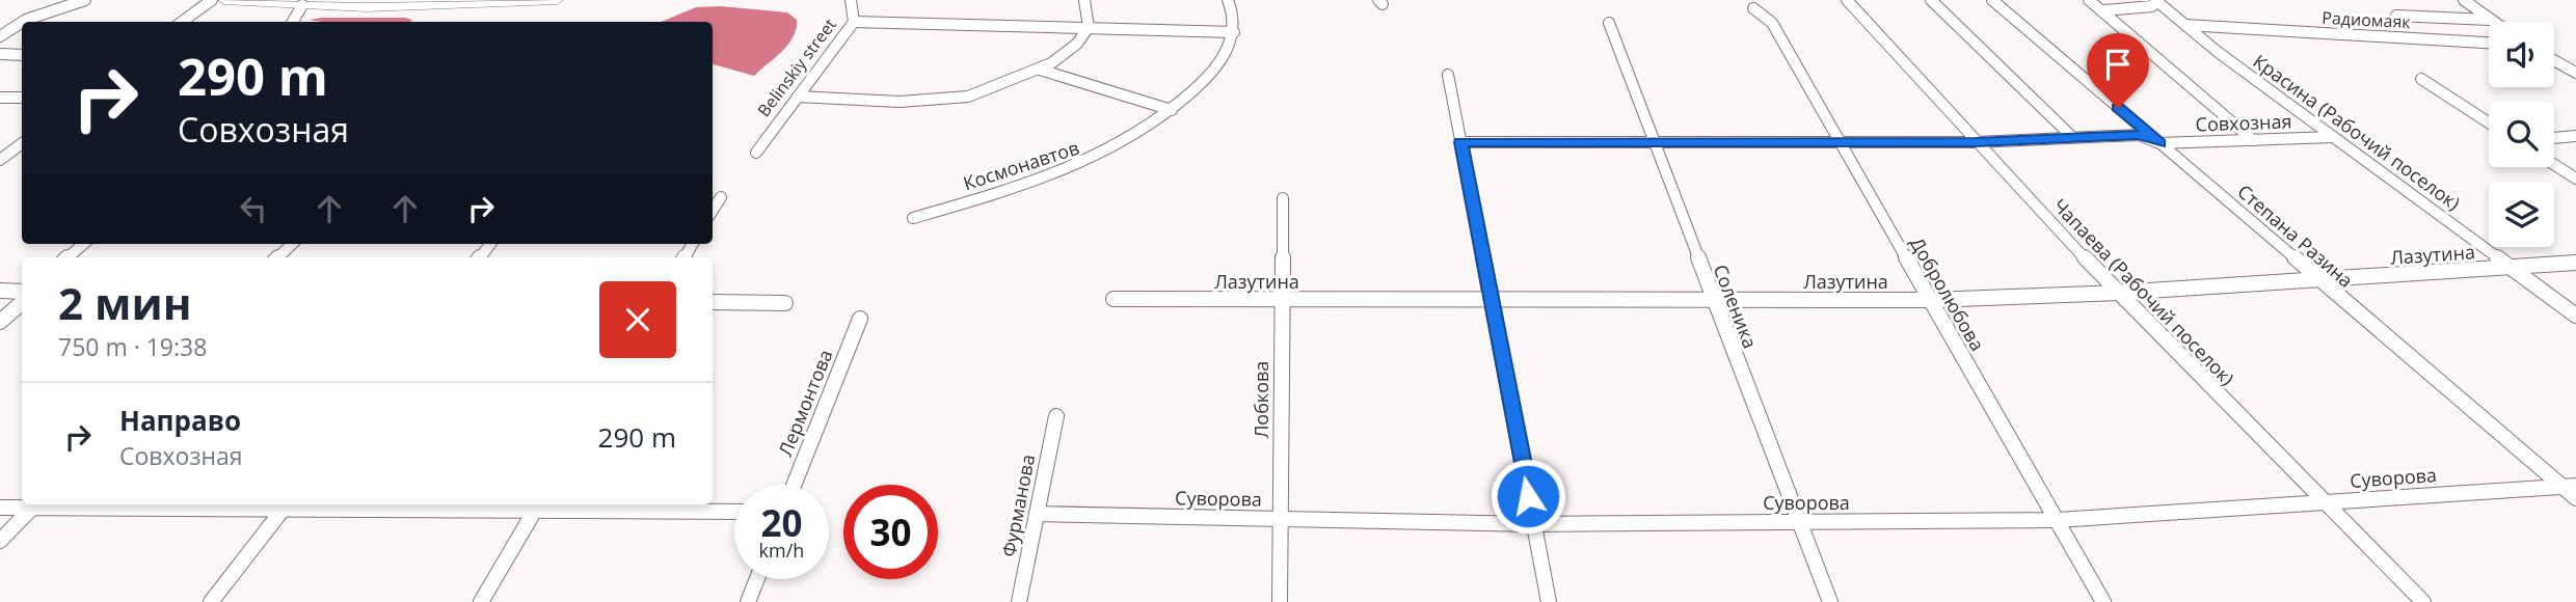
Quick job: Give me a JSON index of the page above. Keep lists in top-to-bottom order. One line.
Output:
{"streets":{"street":["Радиомаяк","Belinskiy street","Совхозная","Красина (Рабочий поселок)","Космонавтов","Степана Разина","Лазутина","Чапаева (Рабочий поселок)","Добролюбова","Соленика","Лобкова","Лермонтова","Суворова","Фурманова"]},"crossings":[["Радиомаяк","Красина (Рабочий поселок)"],["Совхозная","Красина (Рабочий поселок)"],["Совхозная","Степана Разина"],["Совхозная","Чапаева (Рабочий поселок)"],["Совхозная","Добролюбова"],["Совхозная","Соленика"],["Красина (Рабочий поселок)","Лазутина"],["Степана Разина","Лазутина"],["Степана Разина","Суворова"],["Лазутина","Чапаева (Рабочий поселок)"],["Лазутина","Добролюбова"],["Лазутина","Соленика"],["Лазутина","Лобкова"],["Чапаева (Рабочий поселок)","Суворова"],["Добролюбова","Суворова"],["Соленика","Суворова"],["Лобкова","Суворова"],["Суворова","Фурманова"]],"page":{"turn":["290 m","Совхозная"],"heading":["2 мин","750 m · 19:38"],"list":[{"name":"Направо","note":"Совхозная","value":"290 m"}],"speed":"20 km/h","limit":"30"}}
